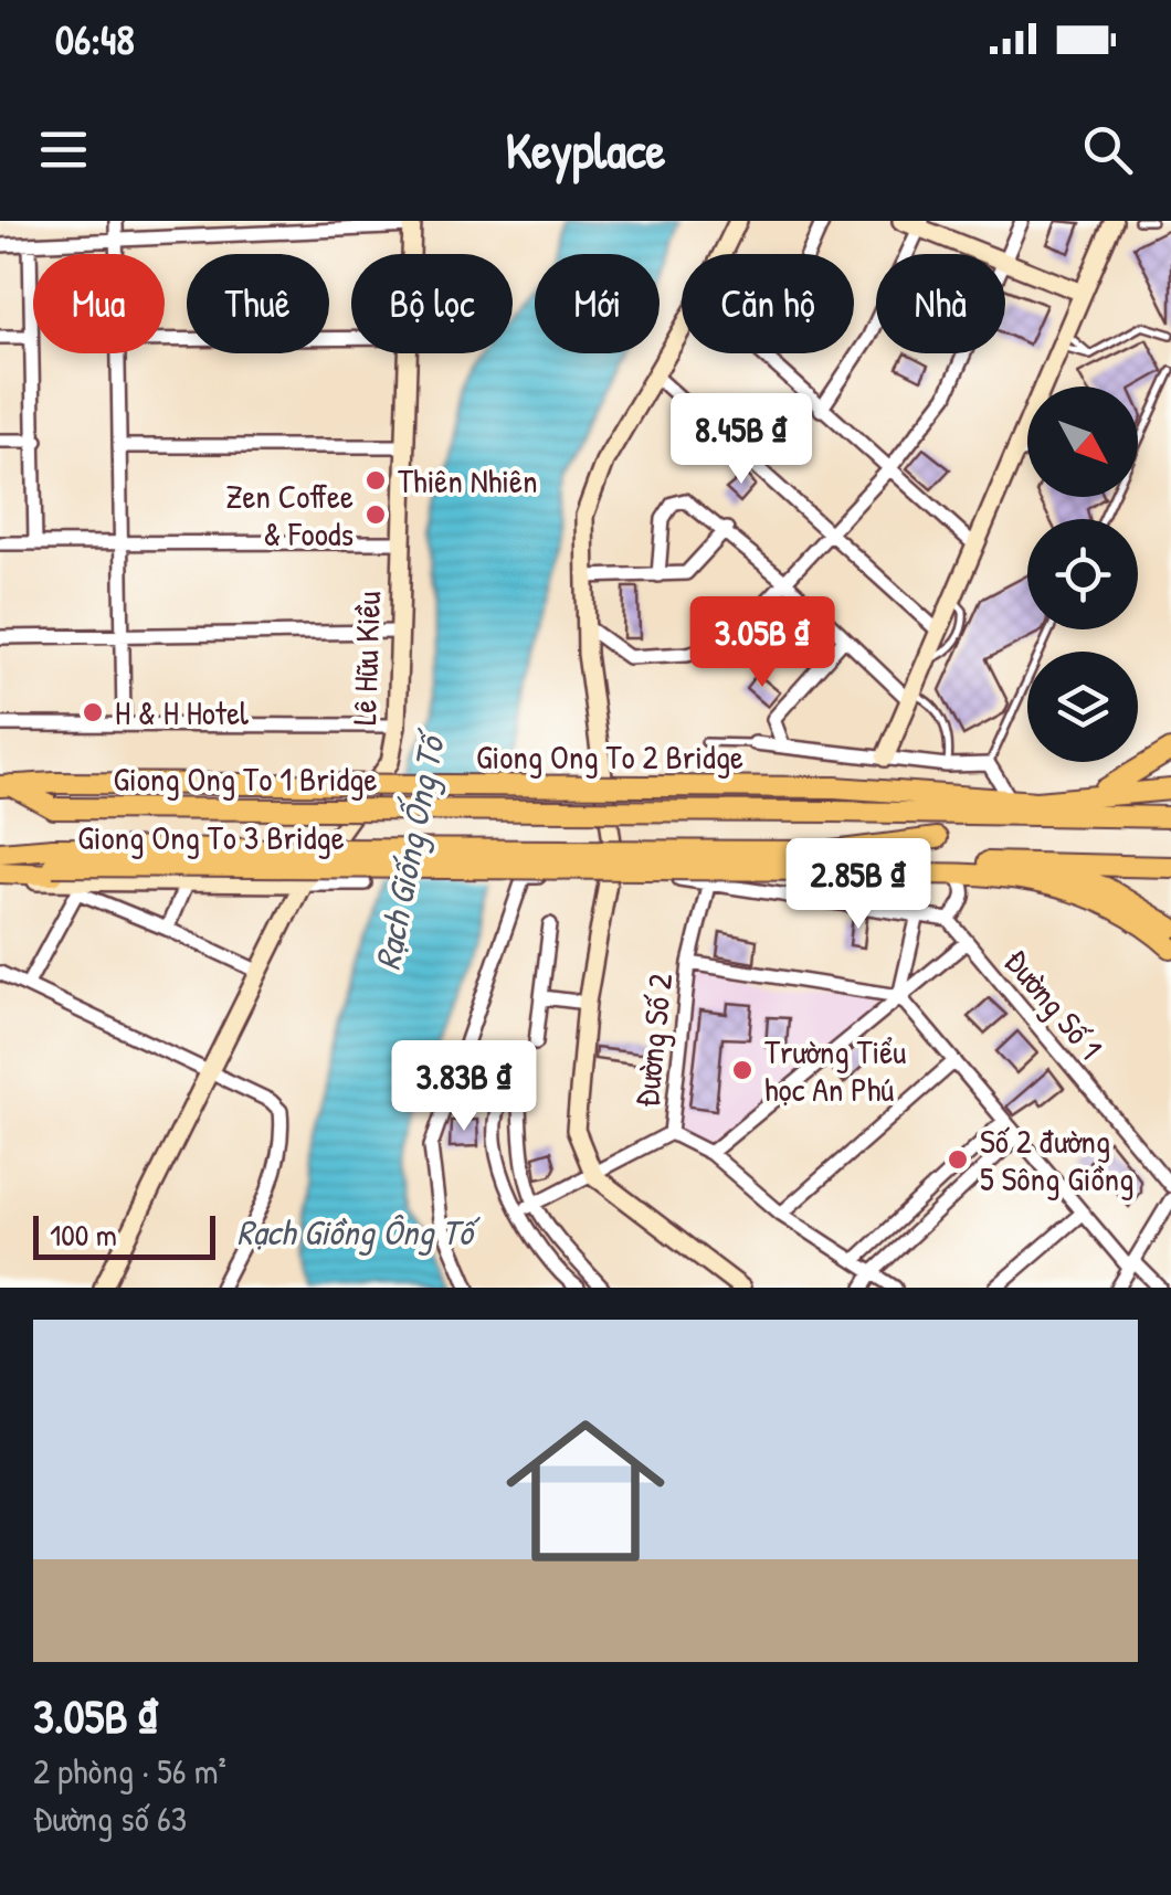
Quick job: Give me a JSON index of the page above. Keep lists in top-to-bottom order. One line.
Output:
{"streets":{"main road":["Giong Ong To 2 Bridge","Giong Ong To 1 Bridge","Giong Ong To 3 Bridge"],"street":["Lê Hữu Kiều","Đường Số 1","Đường Số 2"]},"crossings":[["Giong Ong To 2 Bridge","Giong Ong To 1 Bridge"]],"water":["Rạch Giống Ống Tố","Rạch Giồng Ông Tố"],"places":["Thiên Nhiên","Zen Coffee & Foods","H & H Hotel","Trường Tiểu học An Phú","Số 2 đường 5 Sông Giồng"],"scale_bar":"100 m","north":"bottom right","page":{"status":"06:48","header":"Keyplace","chip":["Mua","Thuê","Bộ lọc","Mới","Căn hộ","Nhà"],"price":["8.45B ₫","3.05B ₫","2.85B ₫","3.83B ₫"],"scale":"100 m","list":[{"name":"3.05B ₫","note":"2 phòng · 56 m² · Đường số 63"}]}}
